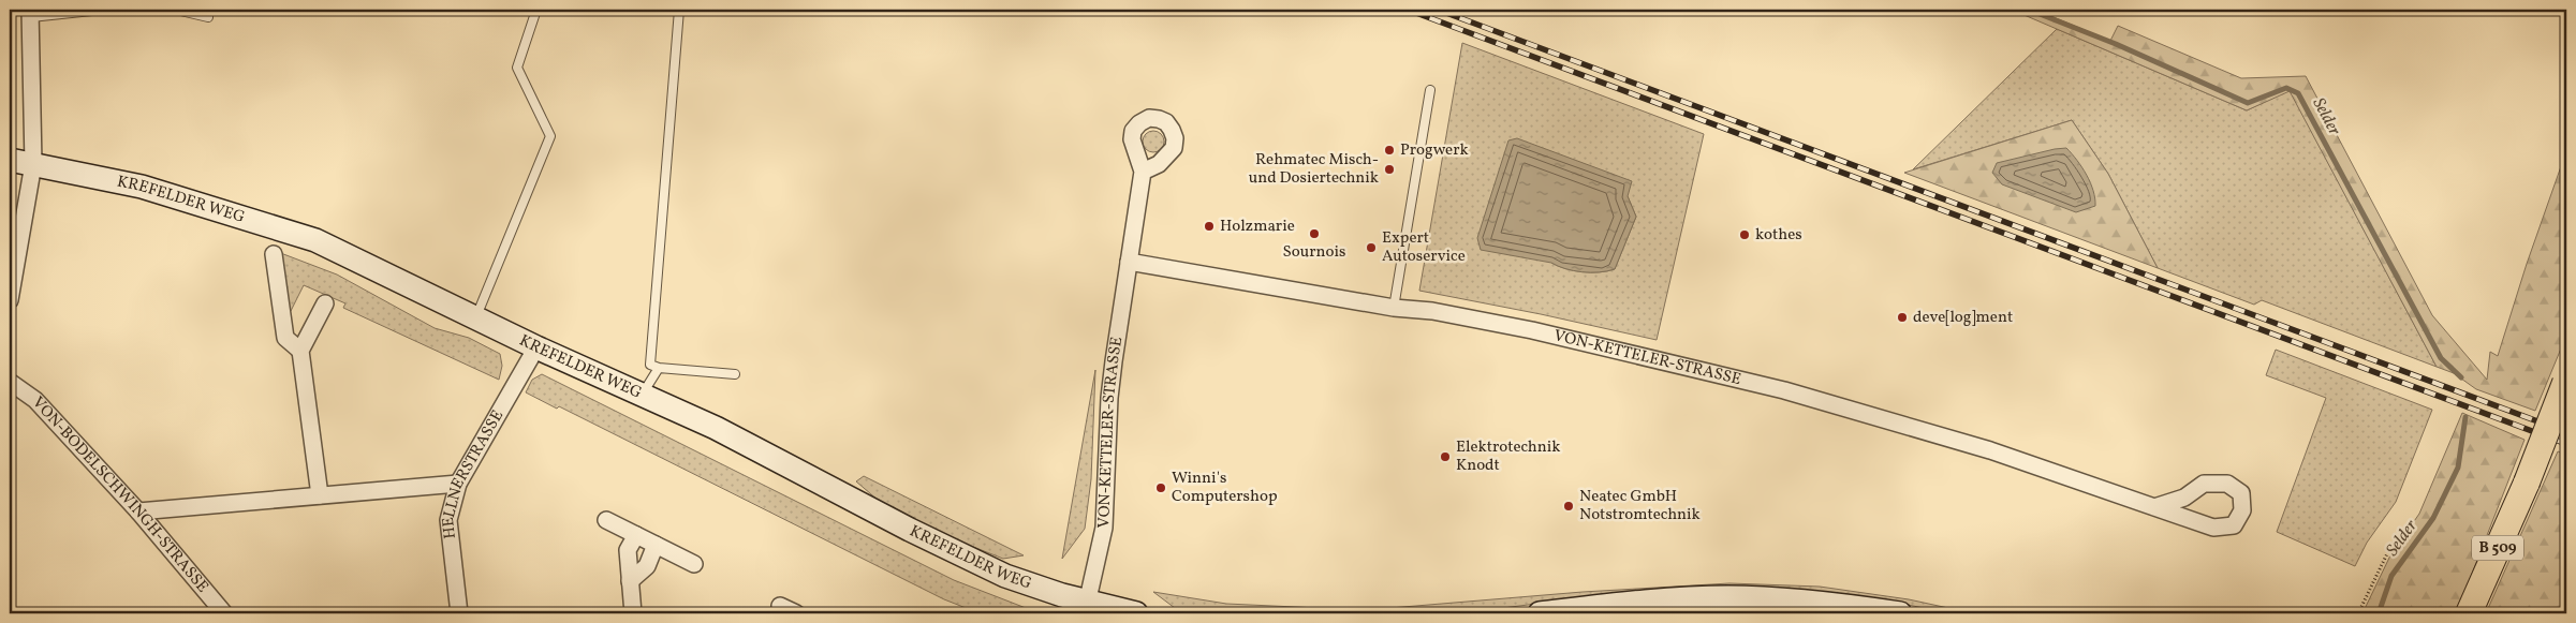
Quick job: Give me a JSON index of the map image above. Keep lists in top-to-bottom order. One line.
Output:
{"streets":{"main road":["B 509"],"street":["KREFELDER WEG","VON-KETTELER-STRASSE","HELLNERSTRASSE","VON-BODELSCHWINGH-STRASSE"]},"crossings":[["KREFELDER WEG","VON-KETTELER-STRASSE"],["KREFELDER WEG","HELLNERSTRASSE"]],"water":["Selder"],"places":["Progwerk","Rehmatec Misch- und Dosiertechnik","Holzmarie","Sournois","kothes","Expert Autoservice","deve[log]ment","Elektrotechnik Knodt","Winni's Computershop","Neatec GmbH Notstromtechnik"]}
